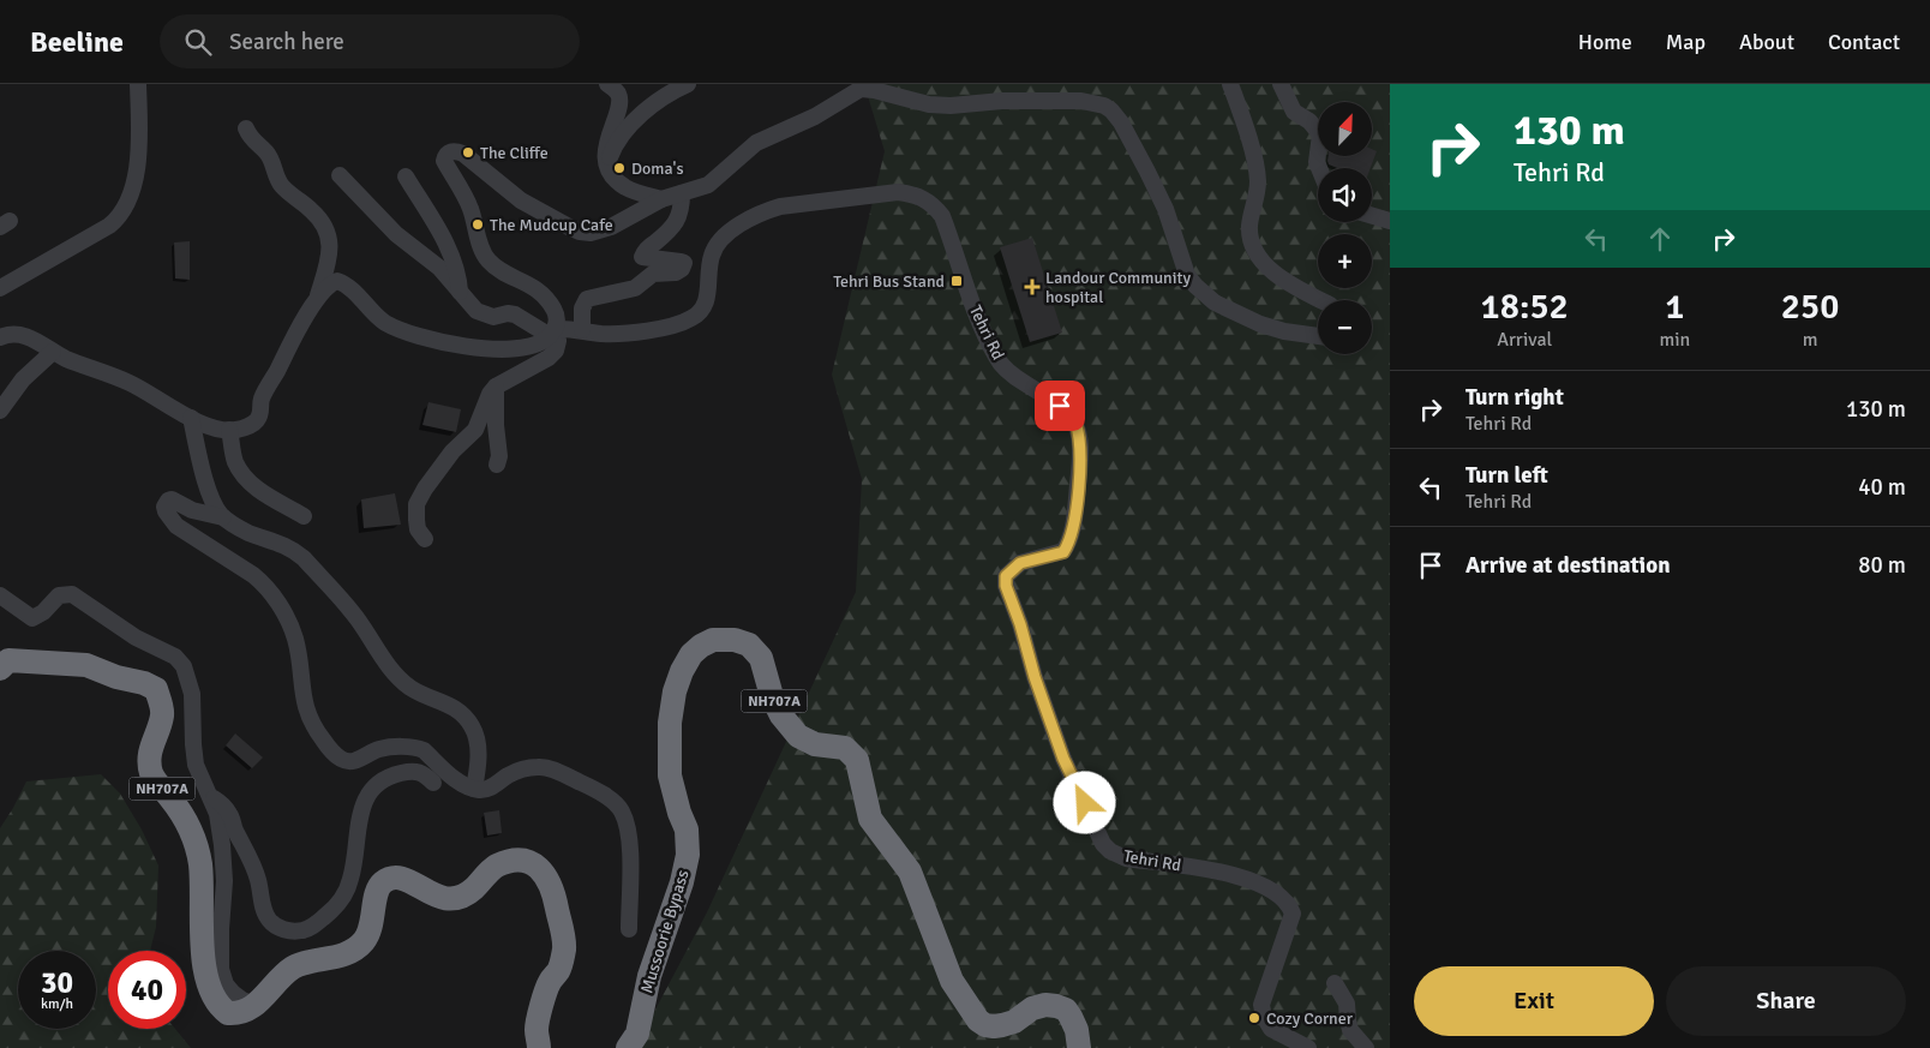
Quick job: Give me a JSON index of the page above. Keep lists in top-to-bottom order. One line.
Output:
{"streets":{"highway":["NH707A","Mussoorie Bypass"],"street":["Tehri Rd"]},"places":{"other":["The Cliffe","Doma's","The Mudcup Cafe","Cozy Corner"],"transit":["Tehri Bus Stand"],"health":["Landour Community hospital"]},"north":"top right","page":{"header":"Beeline","search":"Search here","nav":["Home","Map","About","Contact"],"turn":["130 m","Tehri Rd"],"map_buttons":["+","−"],"eta":["18:52","Arrival","1","min","250","m"],"list":[{"name":"Turn right","note":"Tehri Rd","value":"130 m"},{"name":"Turn left","note":"Tehri Rd","value":"40 m"},{"name":"Arrive at destination","value":"80 m"}],"speed":"30 km/h","limit":"40","buttons":["Exit","Share"]}}
